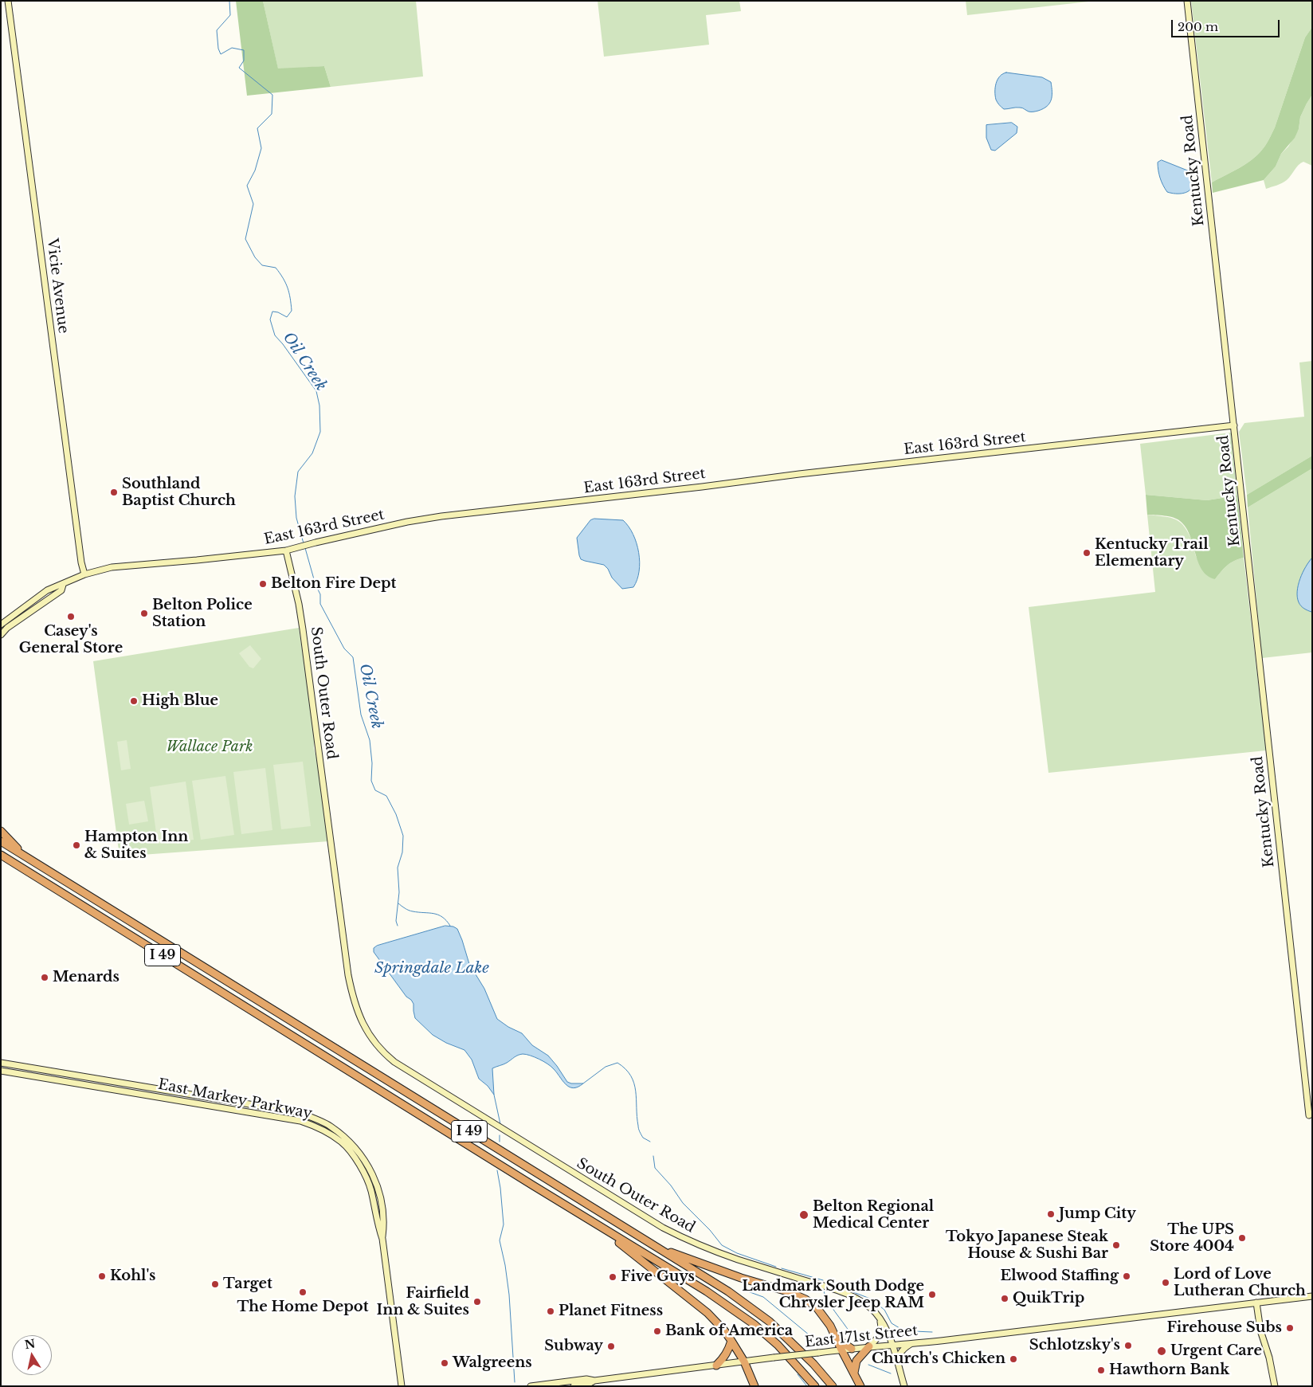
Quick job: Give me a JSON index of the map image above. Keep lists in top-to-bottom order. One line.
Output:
{"streets":{"highway":["I 49"],"street":["Kentucky Road","Vicie Avenue","East 163rd Street","South Outer Road","East Markey Parkway","East 171st Street"]},"crossings":[["Kentucky Road","East 163rd Street"],["Vicie Avenue","East 163rd Street"],["East 163rd Street","South Outer Road"],["South Outer Road","East 171st Street"]],"water":["Oil Creek","Springdale Lake"],"parks":["Wallace Park"],"places":["Southland Baptist Church","Kentucky Trail Elementary","Belton Fire Dept","Belton Police Station","Casey's General Store","High Blue","Hampton Inn & Suites","Menards","Jump City","Belton Regional Medical Center","The UPS Store 4004","Tokyo Japanese Steak House & Sushi Bar","Kohl's","Elwood Staffing","Five Guys","Lord of Love Lutheran Church","Target","The Home Depot","Landmark South Dodge Chrysler Jeep RAM","QuikTrip","Fairfield Inn & Suites","Planet Fitness","Firehouse Subs","Bank of America","Schlotzsky's","Subway","Urgent Care","Church's Chicken","Walgreens","Hawthorn Bank"],"scale_bar":"200 m","north":"top"}
